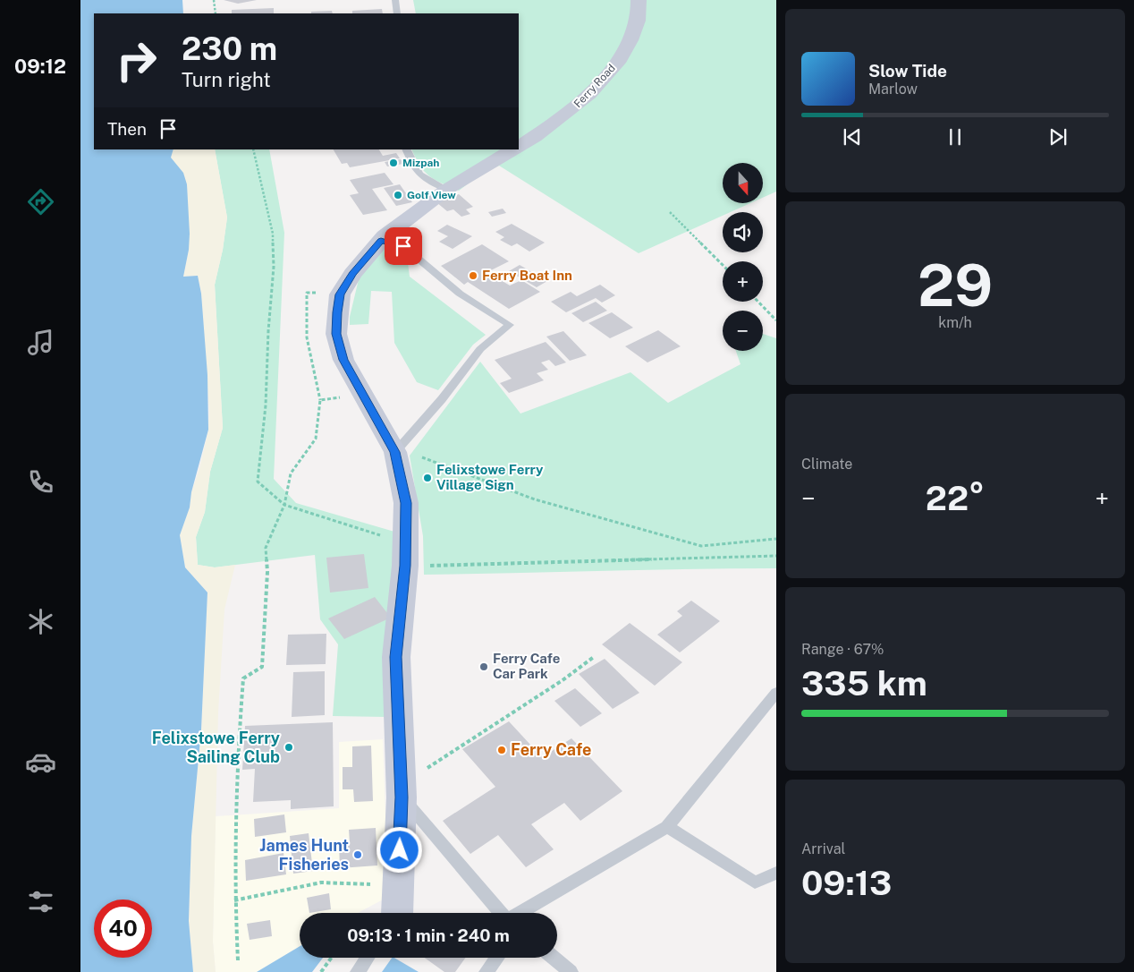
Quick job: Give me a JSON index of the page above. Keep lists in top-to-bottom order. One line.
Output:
{"streets":{"street":["Ferry Road"]},"places":["Mizpah","Golf View","Ferry Boat Inn","Felixstowe Ferry Village Sign","Ferry Cafe Car Park","Felixstowe Ferry Sailing Club","Ferry Cafe","James Hunt Fisheries"],"north":"bottom","page":{"tabs":"09:12","turn":["230 m","Turn right"],"song":["Slow Tide","Marlow"],"then":"Then","map_buttons":["+","−"],"tile":[["29","km/h"],"Climate",["Range · 67%","335 km"],["Arrival","09:13"]],"heat":["−","22°","+"],"limit":"40","trip":"09:13 · 1 min · 240 m"}}
